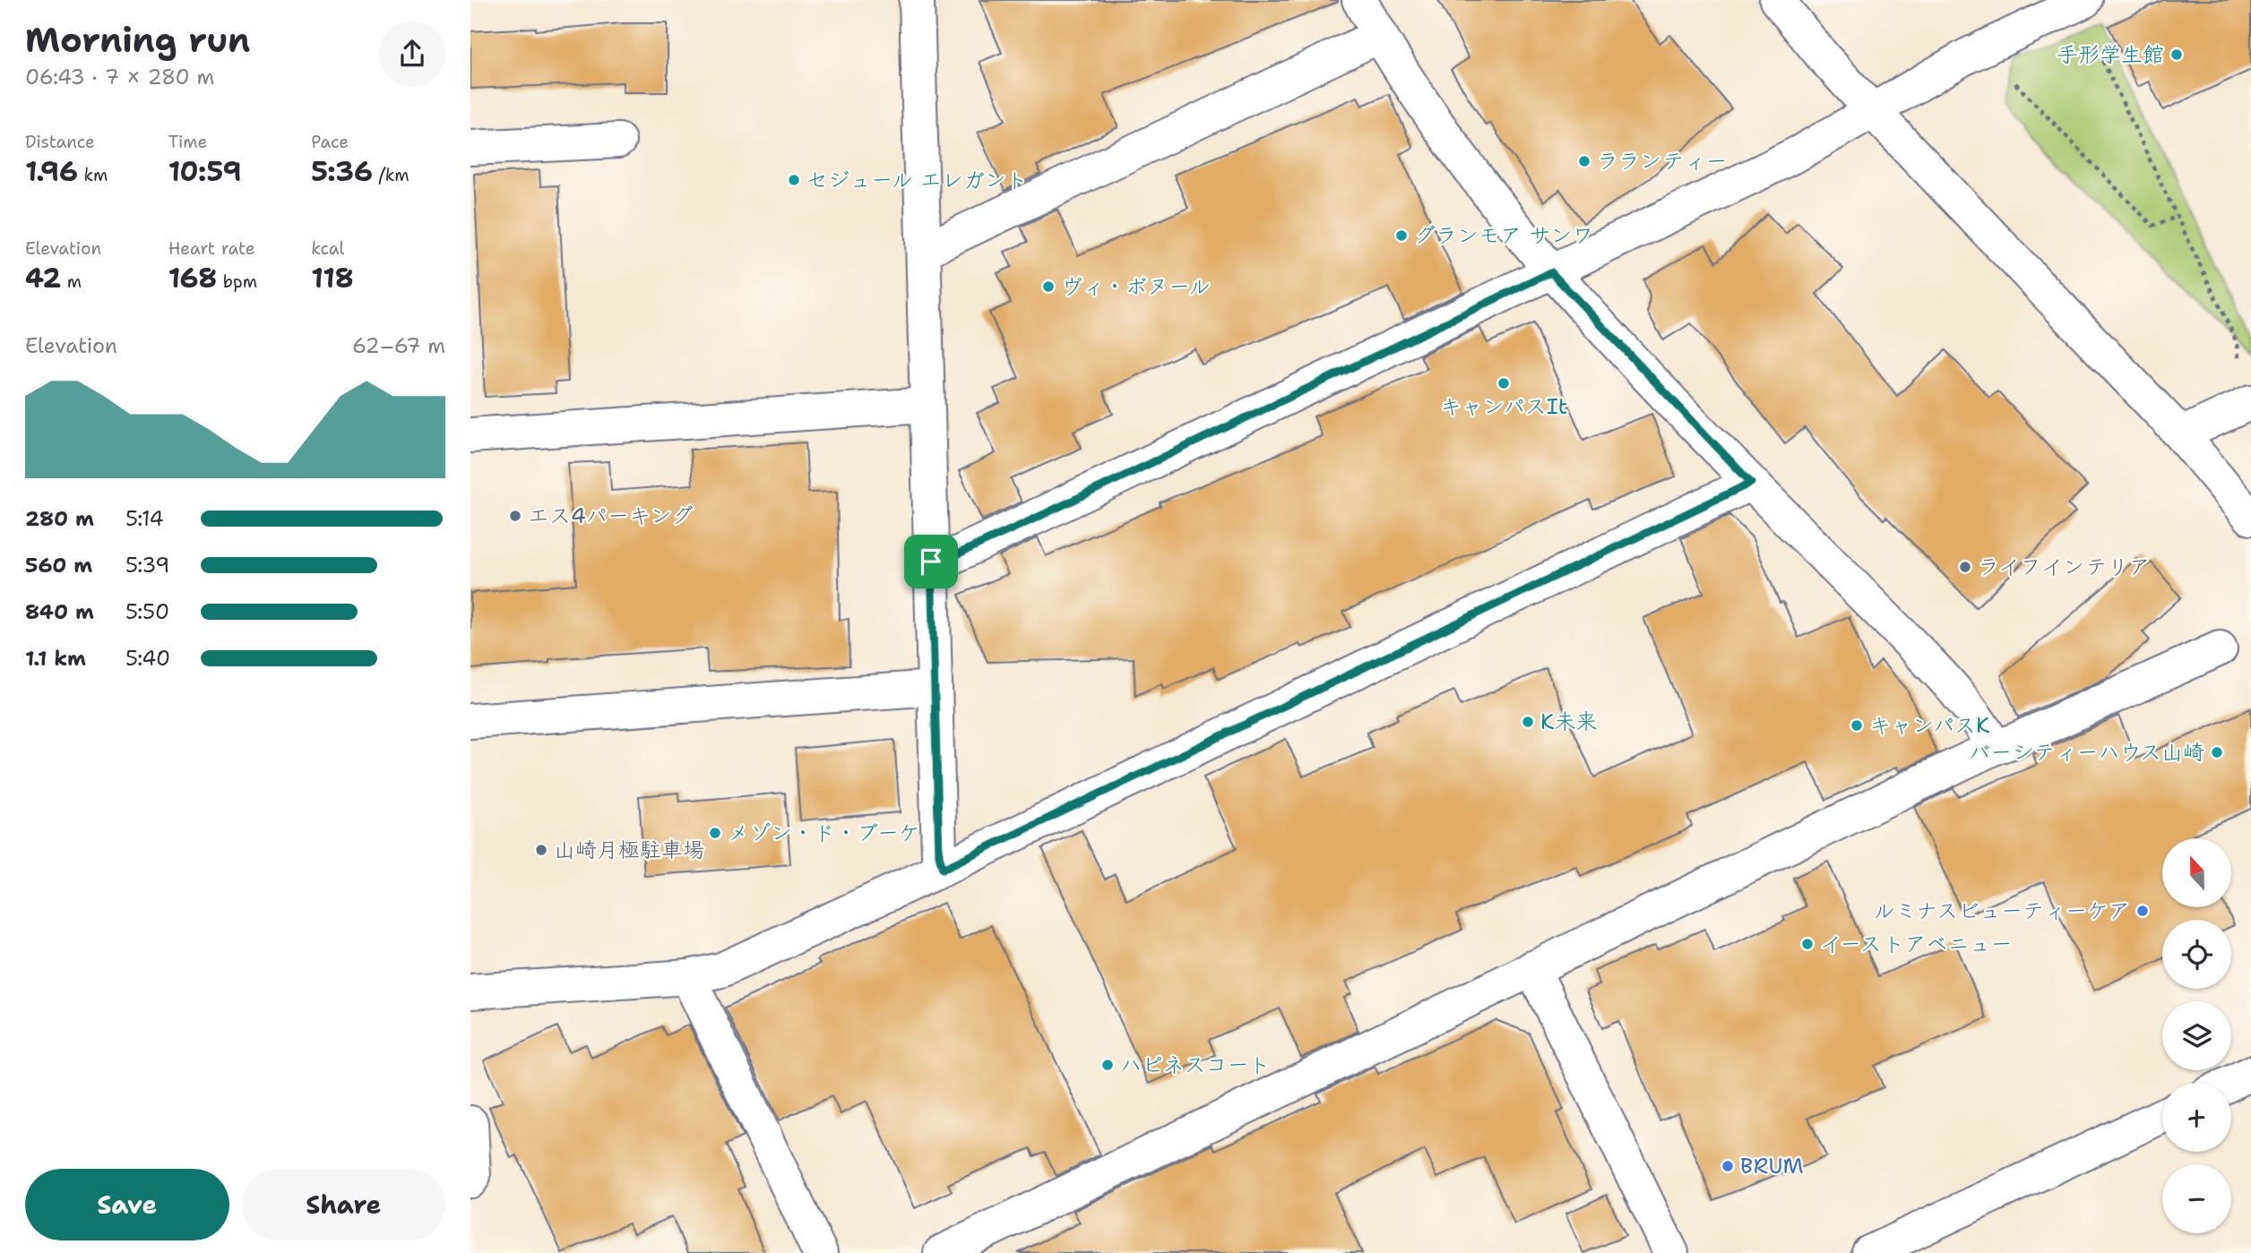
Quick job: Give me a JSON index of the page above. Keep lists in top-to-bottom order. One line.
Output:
{"places":["手形学生館","ラランティー","セジュール エレガント","グランモア サンワ","ヴィ・ボヌール","キャンパスIt","エス4パーキング","ライフインテリア","K未来","キャンパスK","バーシティーハウス山崎","メゾン・ド・ブーケ","山崎月極駐車場","ルミナスビューティーケア","イーストアベニュー","ハピネスコート","BRUM"],"north":"top","page":{"heading":["Morning run","06:43 · 7 × 280 m"],"stats":[["Distance","1.96 km"],["Time","10:59"],["Pace","5:36 /km"],["Elevation","42 m"],["Heart rate","168 bpm"],["kcal","118"]],"chart":["Elevation","62–67 m"],"list":[{"name":"280 m","note":"5:14"},{"name":"560 m","note":"5:39"},{"name":"840 m","note":"5:50"},{"name":"1.1 km","note":"5:40"}],"map_buttons":["+","−"],"buttons":["Save","Share"]}}
